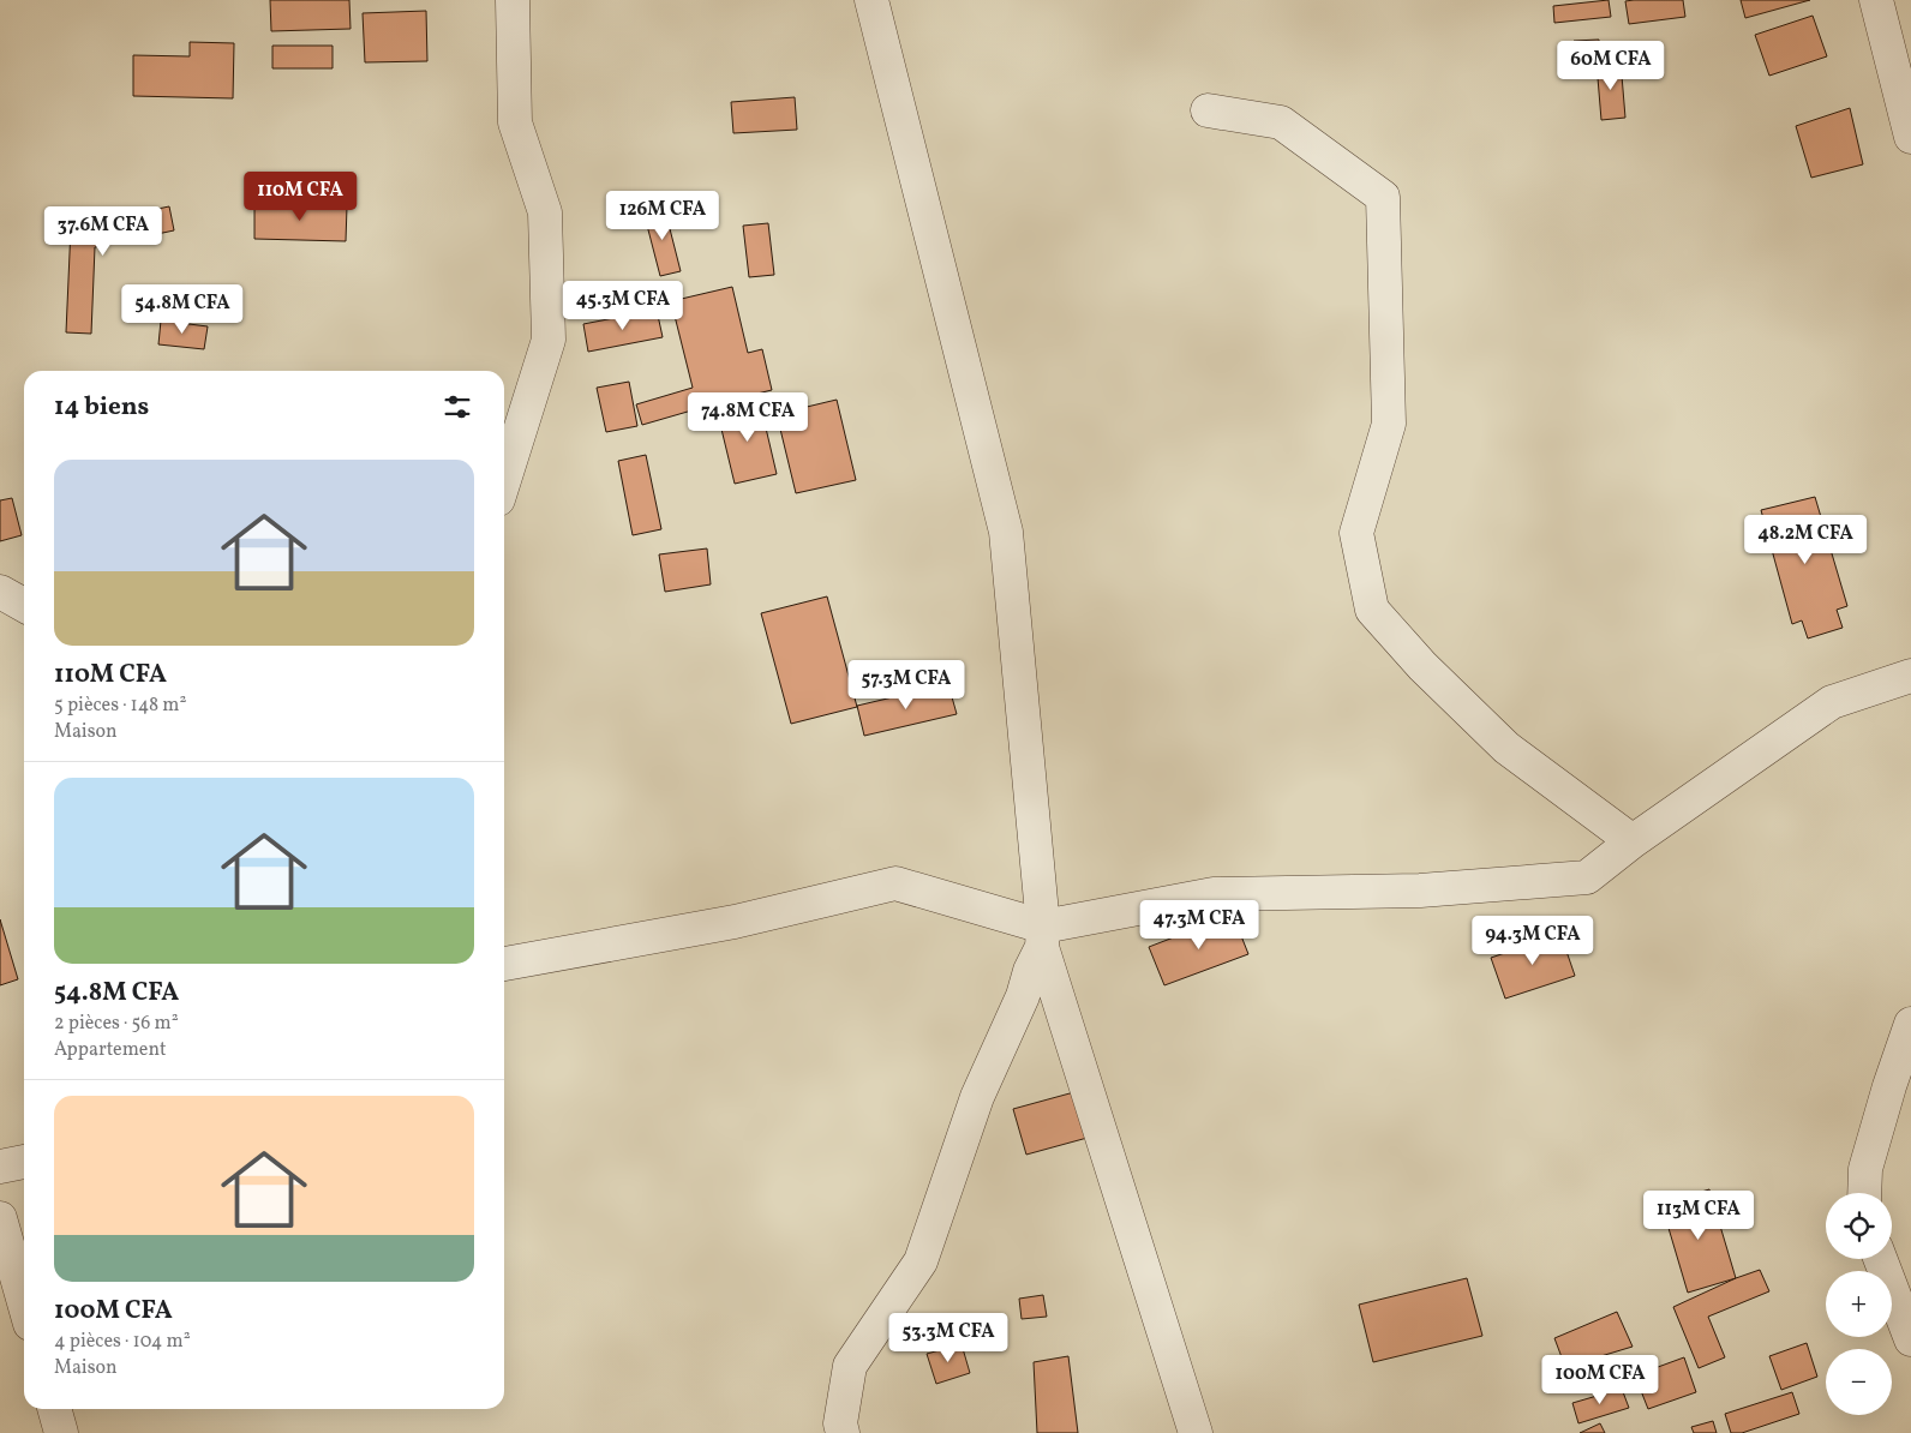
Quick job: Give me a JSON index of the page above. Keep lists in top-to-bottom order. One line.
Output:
{"page":{"price":["60M CFA","110M CFA","126M CFA","37.6M CFA","45.3M CFA","54.8M CFA","74.8M CFA","48.2M CFA","57.3M CFA","47.3M CFA","94.3M CFA","113M CFA","53.3M CFA","100M CFA"],"heading":"14 biens","list":[{"name":"110M CFA","note":"5 pièces · 148 m² · Maison"},{"name":"54.8M CFA","note":"2 pièces · 56 m² · Appartement"},{"name":"100M CFA","note":"4 pièces · 104 m² · Maison"}],"map_buttons":["+","−"]}}
